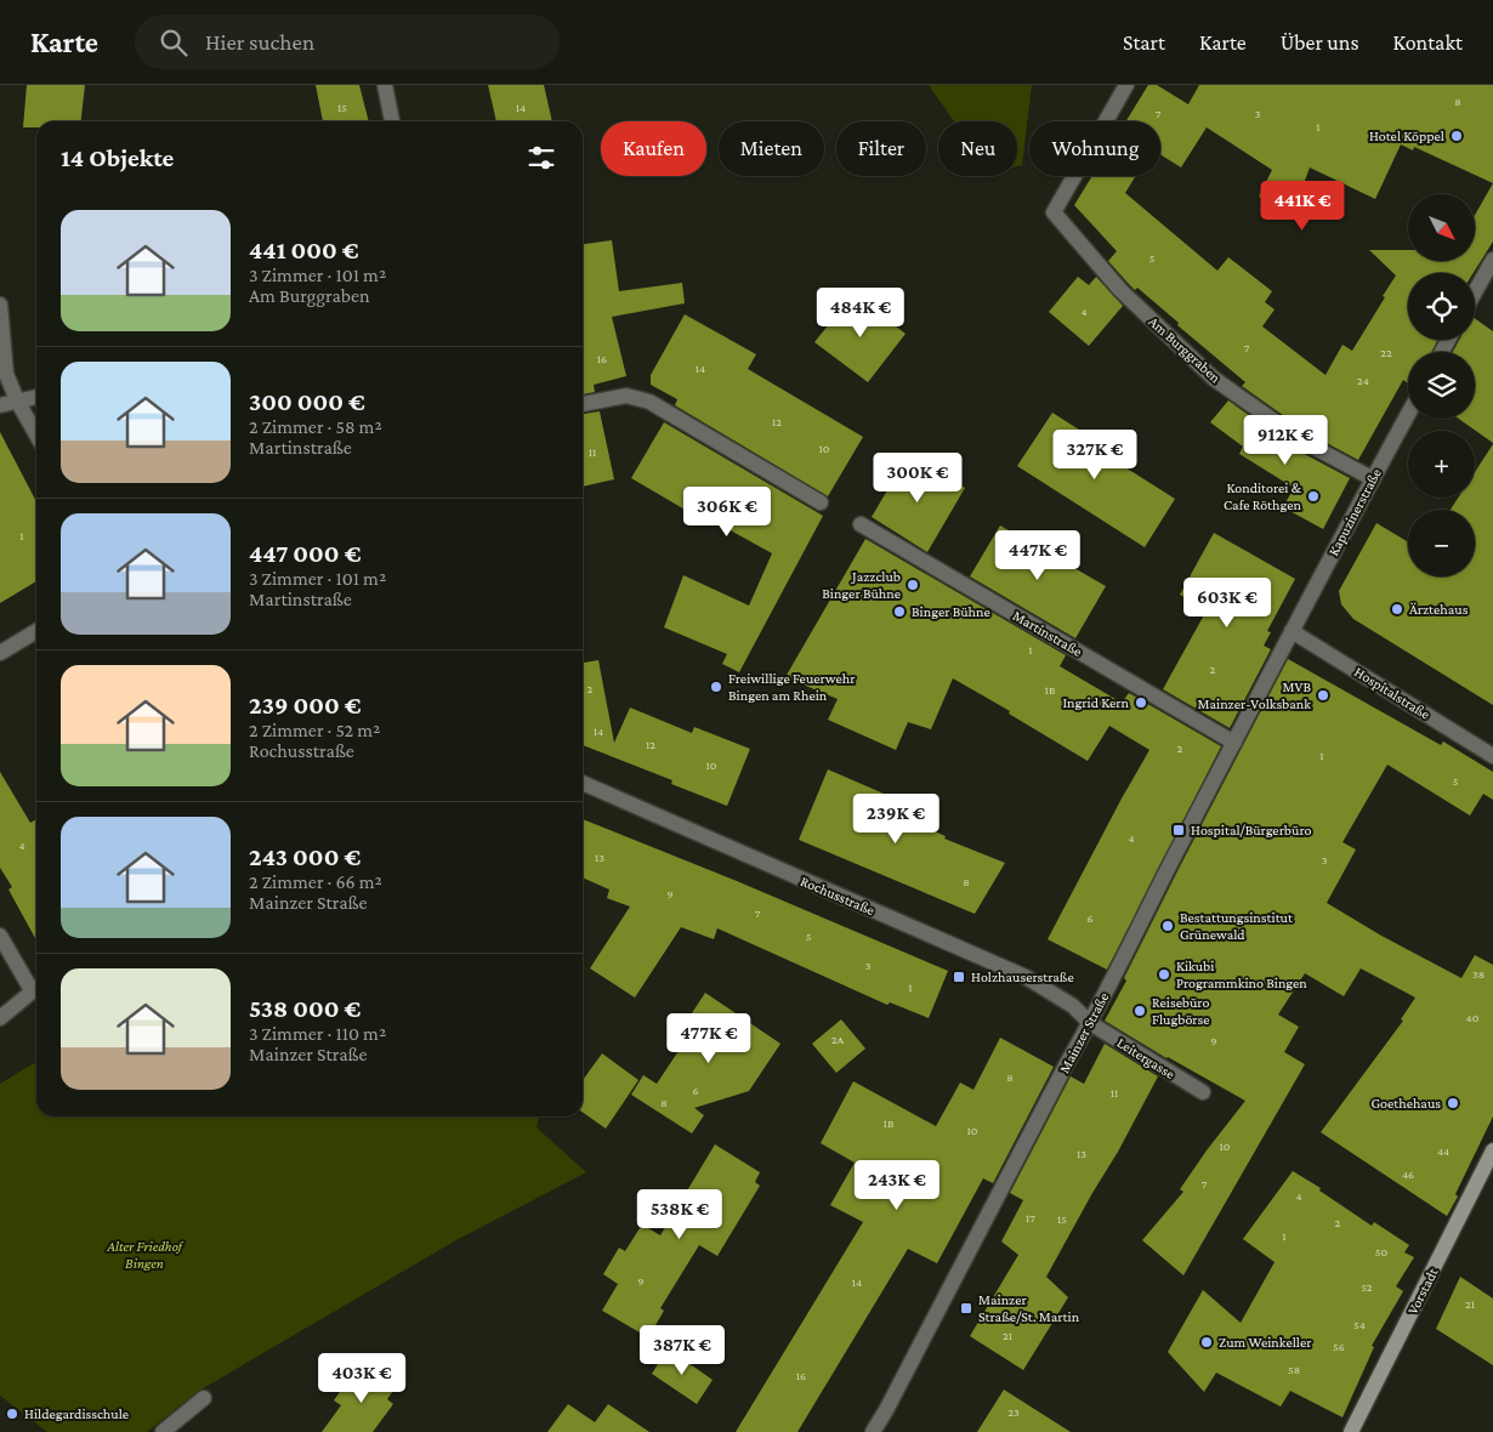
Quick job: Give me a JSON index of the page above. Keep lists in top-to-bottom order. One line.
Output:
{"streets":{"main road":["Vorstadt"],"street":["Am Burggraben","Kapuzinerstraße","Martinstraße","Hospitalstraße","Rochusstraße","Mainzer Straße","Leitergasse"]},"crossings":[["Am Burggraben","Kapuzinerstraße"],["Kapuzinerstraße","Hospitalstraße"],["Kapuzinerstraße","Mainzer Straße"],["Martinstraße","Mainzer Straße"],["Hospitalstraße","Mainzer Straße"],["Rochusstraße","Mainzer Straße"],["Rochusstraße","Leitergasse"],["Mainzer Straße","Leitergasse"]],"parks":["Alter Friedhof Bingen"],"places":{"other":["Hotel Köppel","Konditorei & Cafe Röthgen","Jazzclub Binger Bühne","Ärztehaus","Binger Bühne","Freiwillige Feuerwehr Bingen am Rhein","MVB Mainzer-Volksbank","Ingrid Kern","Bestattungsinstitut Grünewald","Kikubi Programmkino Bingen","Reisebüro Flugbörse","Goethehaus","Zum Weinkeller","Hildegardisschule"],"transit":["Hospital/Bürgerbüro","Holzhauserstraße","Mainzer Straße/St. Martin"]},"house_numbers":["8","15","14","7","3","1","5","4","7","22","16","14","24","12","10","11","1","1","2","2","1B","14","12","2","1","10","5","4","4","13","3","8","9","7","6","5","3","38","1","40","2A","9","8","6","11","8","1B","10","10","44","13","46","7","4","17","15","2","1","50","9","14","52","21","54","21","56","58","16","23"],"north":"bottom right","page":{"header":"Karte","search":"Hier suchen","nav":["Start","Karte","Über uns","Kontakt"],"chip":["Kaufen","Mieten","Filter","Neu","Wohnung"],"heading":"14 Objekte","price":["441K €","484K €","912K €","327K €","300K €","306K €","447K €","603K €","239K €","477K €","243K €","538K €","387K €","403K €"],"map_buttons":["+","−"],"list":[{"name":"441 000 €","note":"3 Zimmer · 101 m² · Am Burggraben"},{"name":"300 000 €","note":"2 Zimmer · 58 m² · Martinstraße"},{"name":"447 000 €","note":"3 Zimmer · 101 m² · Martinstraße"},{"name":"239 000 €","note":"2 Zimmer · 52 m² · Rochusstraße"},{"name":"243 000 €","note":"2 Zimmer · 66 m² · Mainzer Straße"},{"name":"538 000 €","note":"3 Zimmer · 110 m² · Mainzer Straße"}]}}
